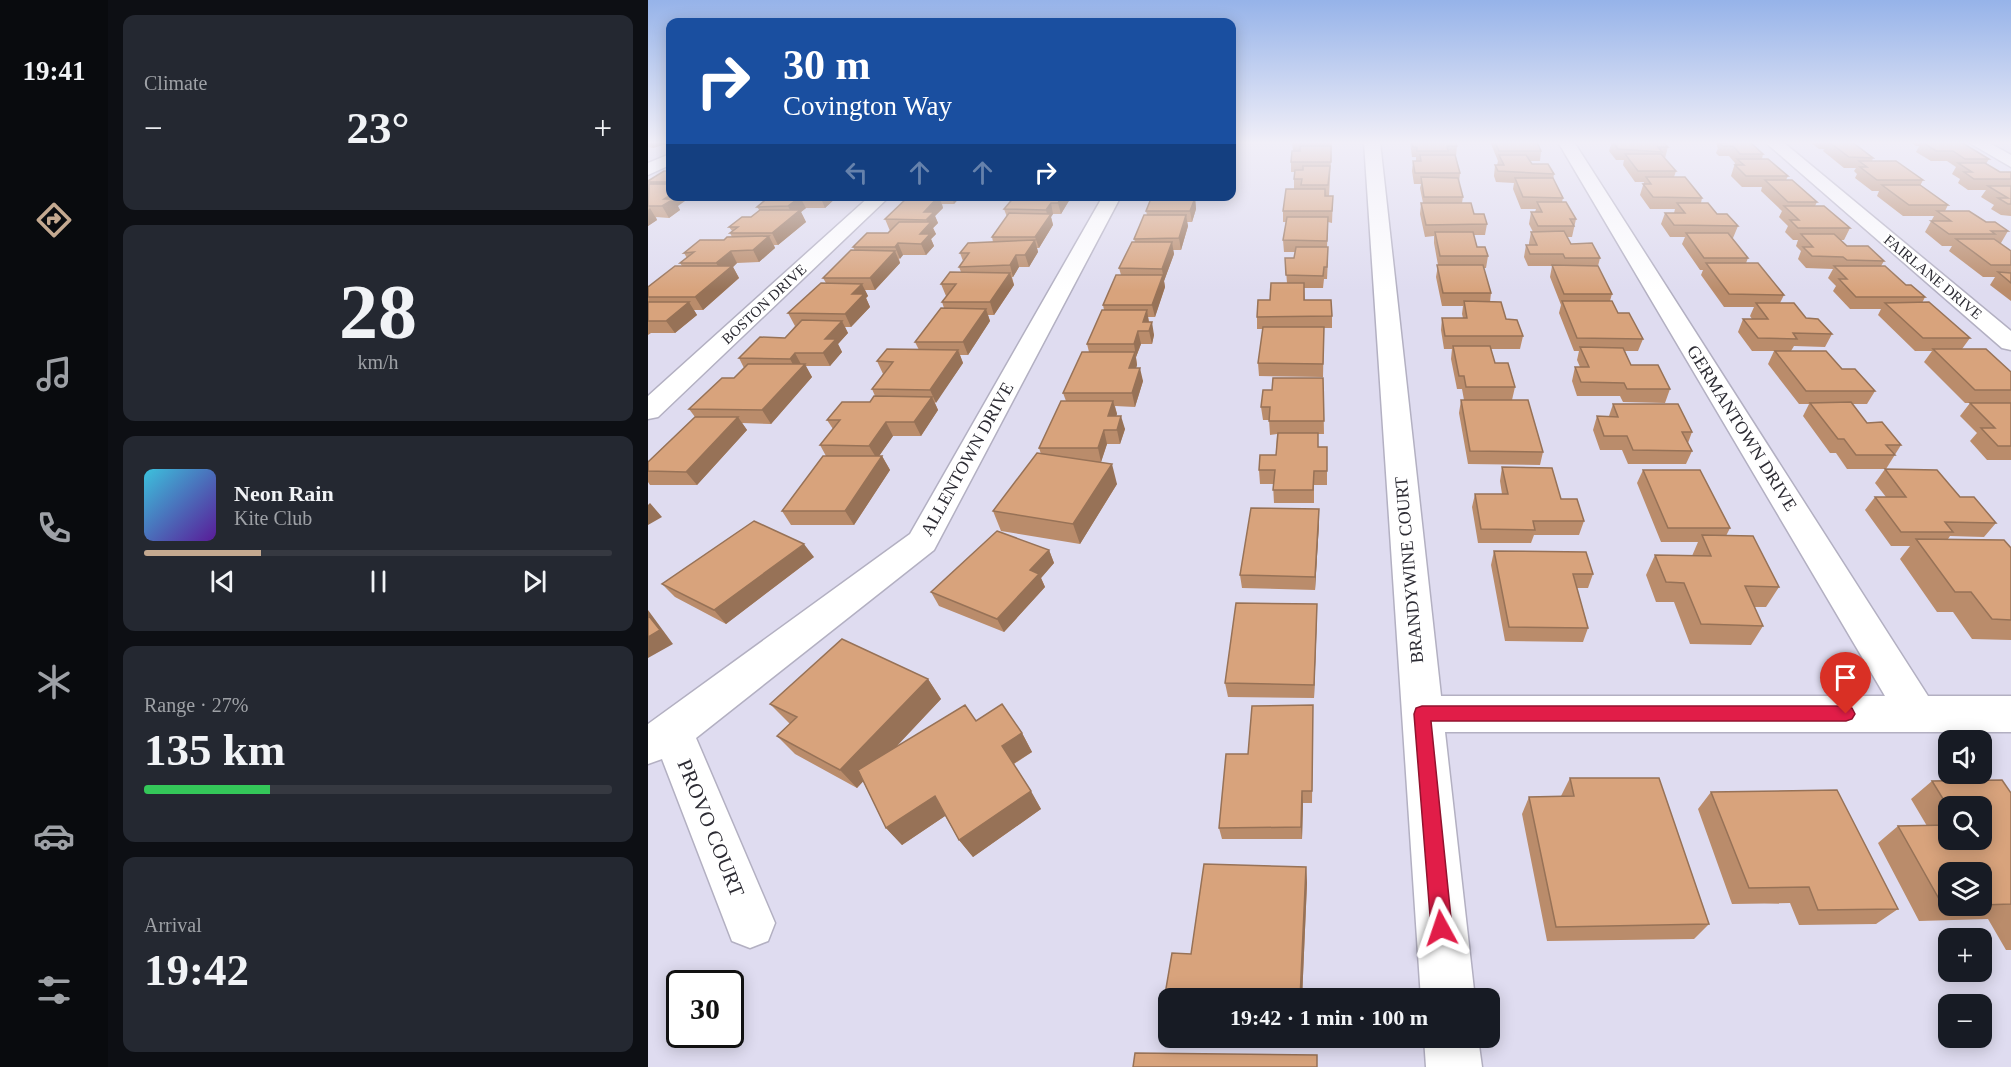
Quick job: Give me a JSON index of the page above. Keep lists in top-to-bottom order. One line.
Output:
{"streets":{"street":["FAIRLANE DRIVE","BOSTON DRIVE","GERMANTOWN DRIVE","ALLENTOWN DRIVE","BRANDYWINE COURT","PROVO COURT"]},"crossings":[["ALLENTOWN DRIVE","PROVO COURT"]],"page":{"tabs":"19:41","tile":["Climate",["28","km/h"],["Range · 27%","135 km"],["Arrival","19:42"]],"turn":["30 m","Covington Way"],"heat":["−","23°","+"],"song":["Neon Rain","Kite Club"],"map_buttons":["+","−"],"limit":"30","trip":"19:42 · 1 min · 100 m"}}
